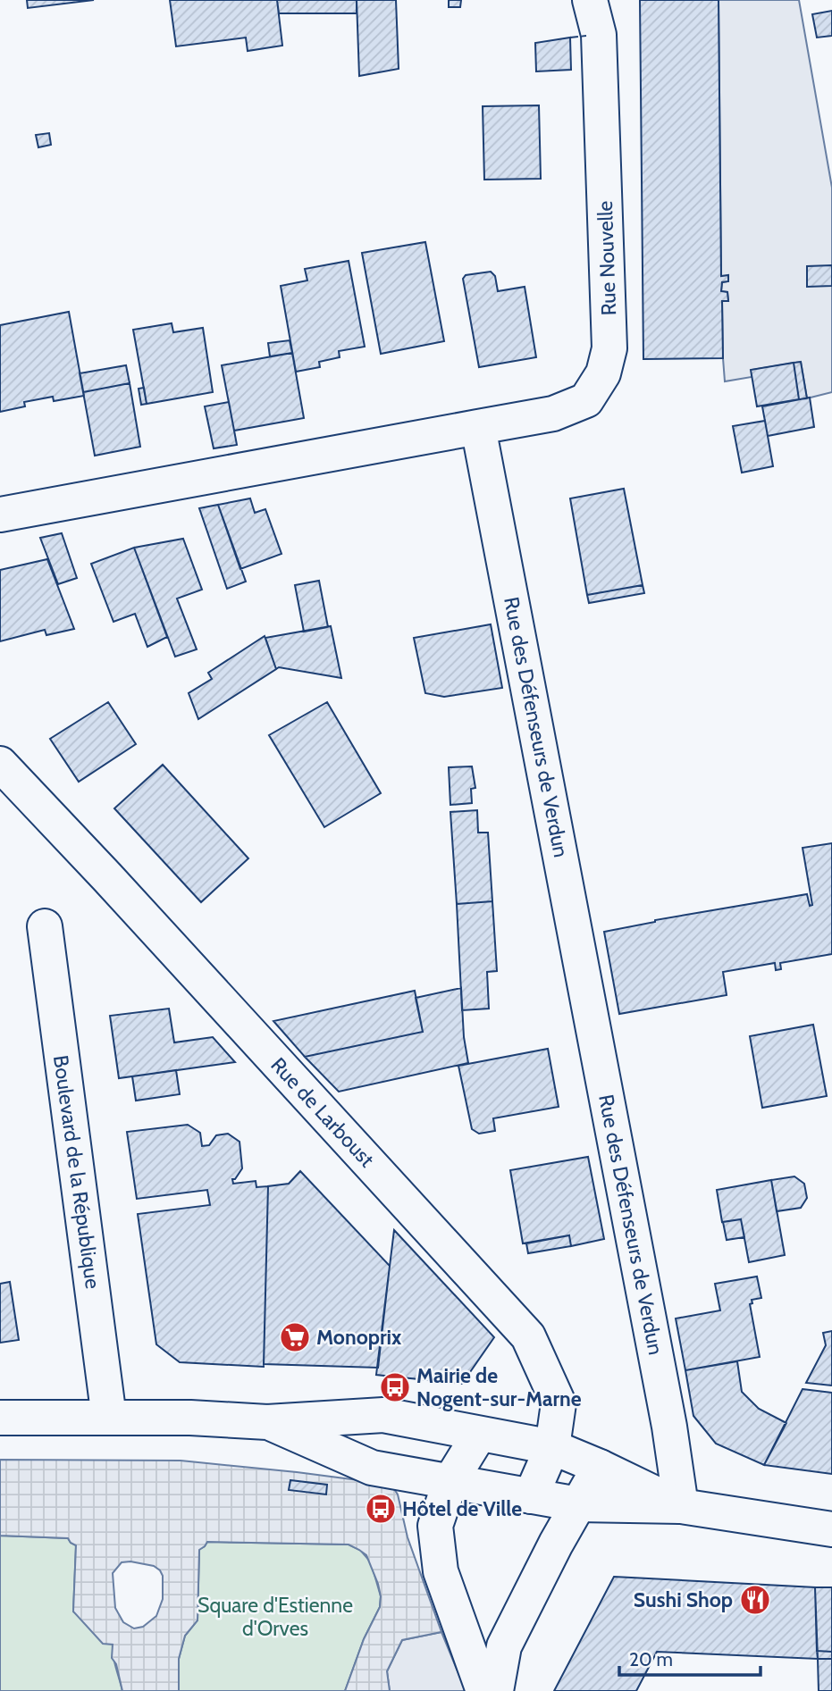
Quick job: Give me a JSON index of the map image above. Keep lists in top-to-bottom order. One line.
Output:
{"streets":{"street":["Rue Nouvelle","Rue des Défenseurs de Verdun","Rue de Larboust","Boulevard de la République"]},"crossings":[["Rue Nouvelle","Rue des Défenseurs de Verdun"]],"parks":["Square d'Estienne d'Orves"],"places":{"supermarket":["Monoprix"],"bus stop":["Mairie de Nogent-sur-Marne","Hôtel de Ville"],"restaurant":["Sushi Shop"]},"scale_bar":"20 m"}
